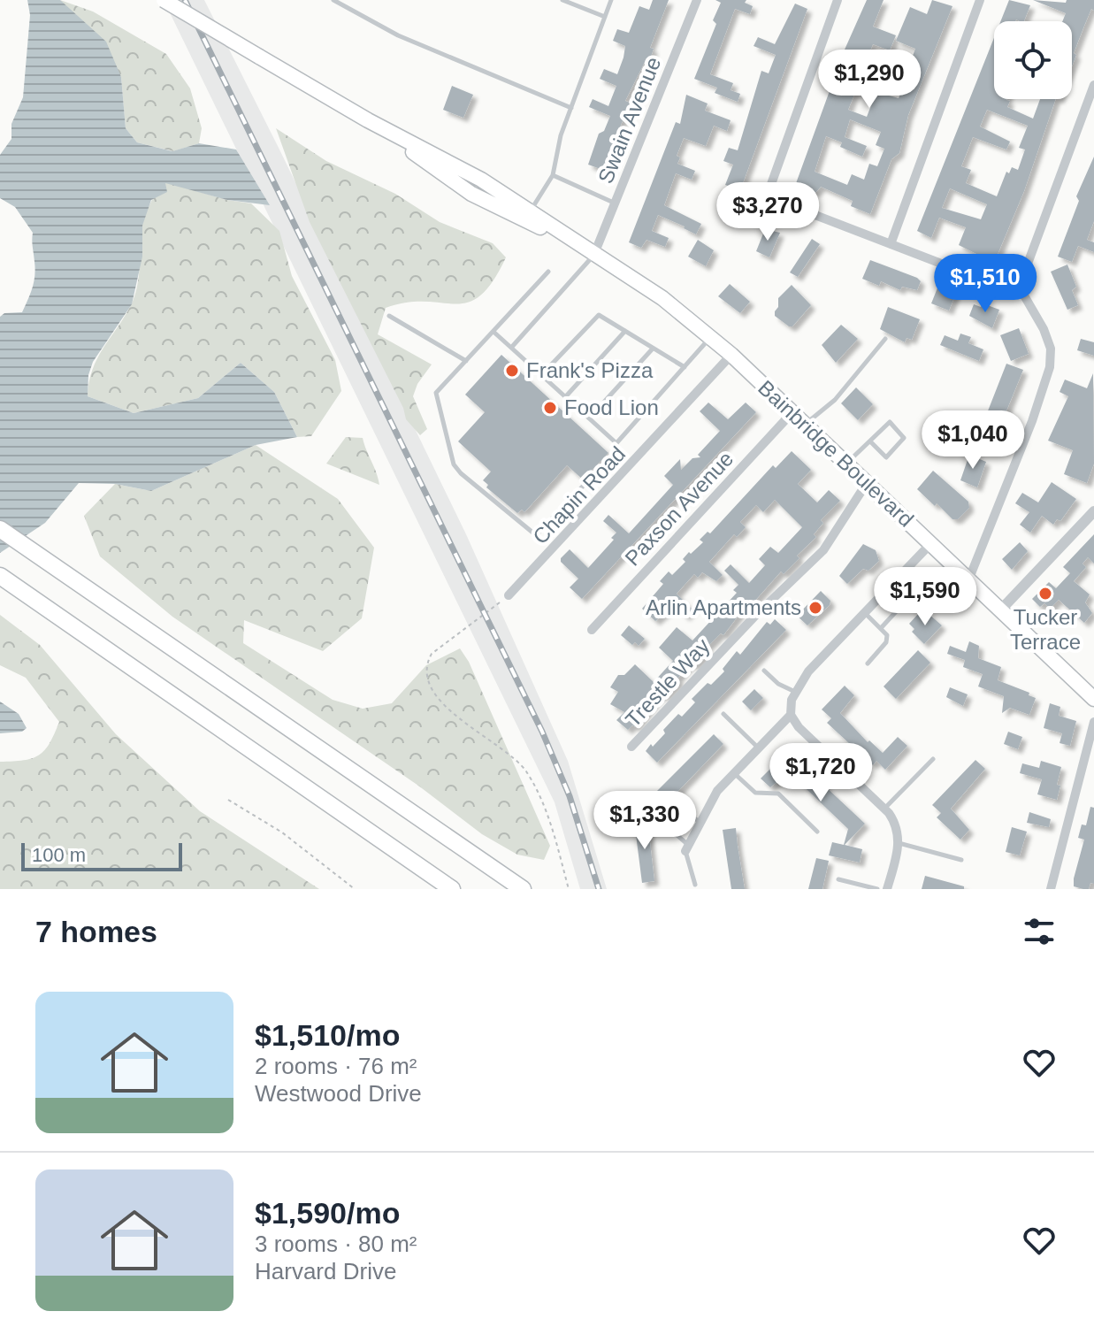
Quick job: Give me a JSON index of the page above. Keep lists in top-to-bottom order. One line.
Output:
{"streets":{"main road":["Bainbridge Boulevard"],"street":["Swain Avenue","Chapin Road","Paxson Avenue","Trestle Way"]},"crossings":[["Swain Avenue","Bainbridge Boulevard"],["Bainbridge Boulevard","Chapin Road"],["Bainbridge Boulevard","Paxson Avenue"],["Bainbridge Boulevard","Trestle Way"]],"places":["Frank's Pizza","Food Lion","Tucker Terrace","Arlin Apartments"],"scale_bar":"100 m","page":{"price":["$1,290","$3,270","$1,510","$1,040","$1,590","$1,720","$1,330"],"scale":"100 m","heading":"7 homes","list":[{"name":"$1,510/mo","note":"2 rooms · 76 m² · Westwood Drive"},{"name":"$1,590/mo","note":"3 rooms · 80 m² · Harvard Drive"}]}}
